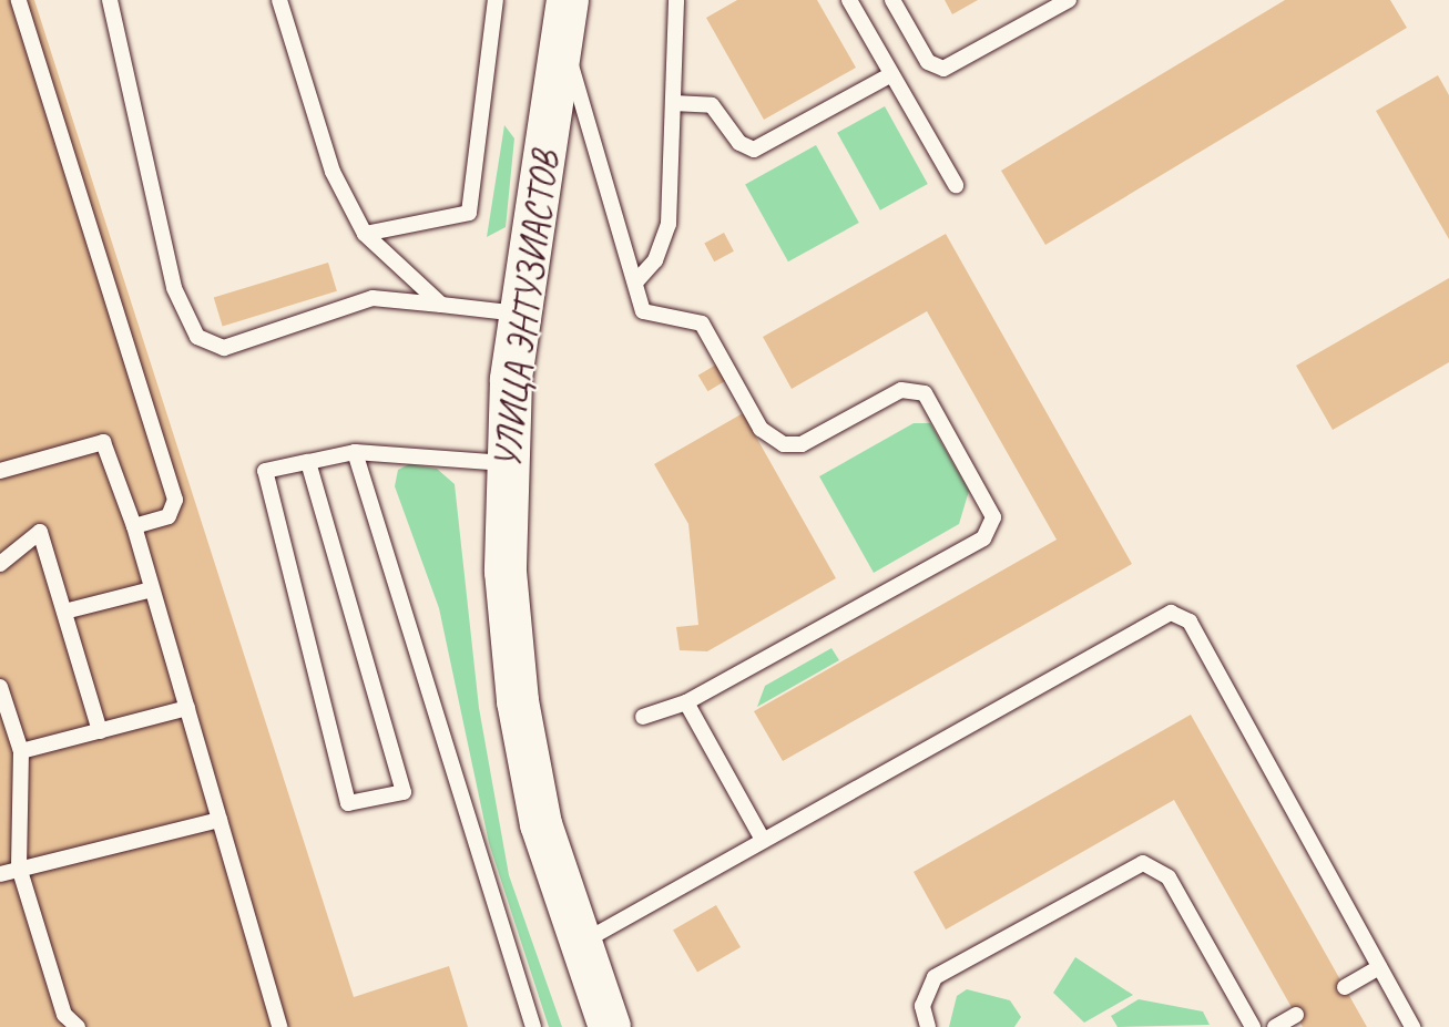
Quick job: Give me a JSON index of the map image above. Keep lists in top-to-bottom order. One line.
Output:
{"streets":{"main road":["УЛИЦА ЭНТУЗИАСТОВ"]}}
